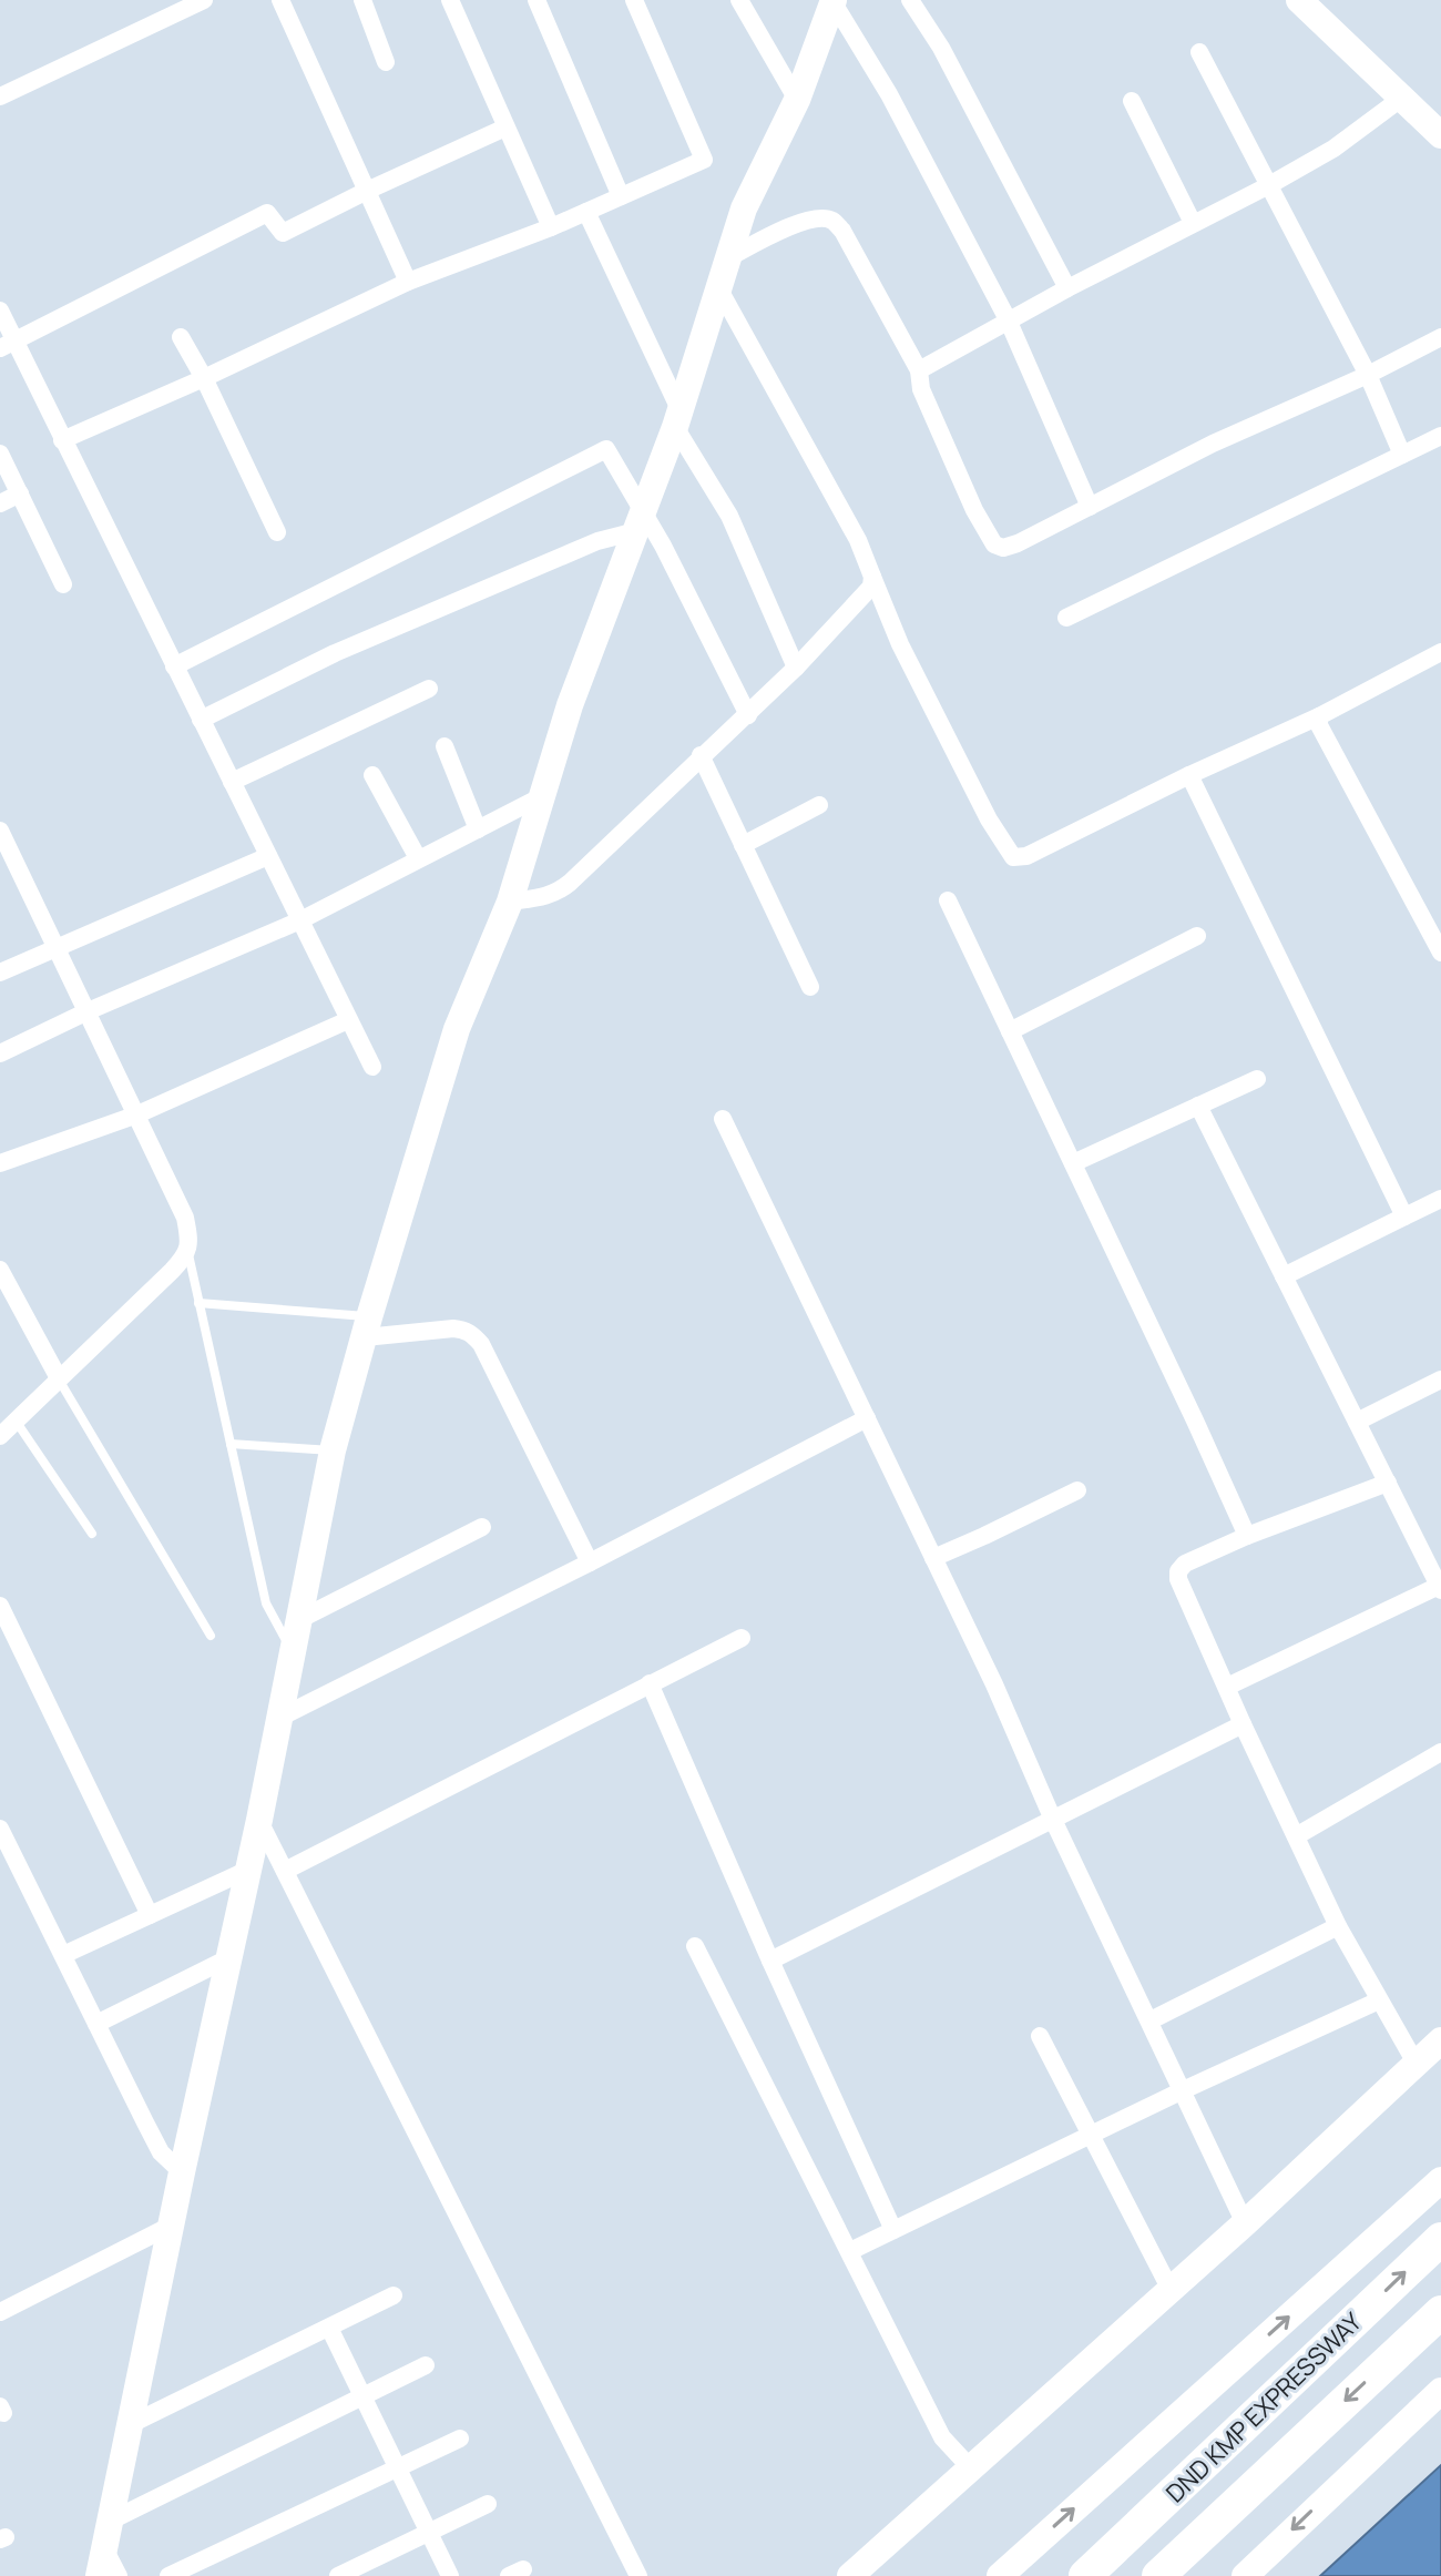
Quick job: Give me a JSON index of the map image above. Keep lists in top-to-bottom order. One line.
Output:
{"streets":{"highway":["DND KMP EXPRESSWAY"]}}
